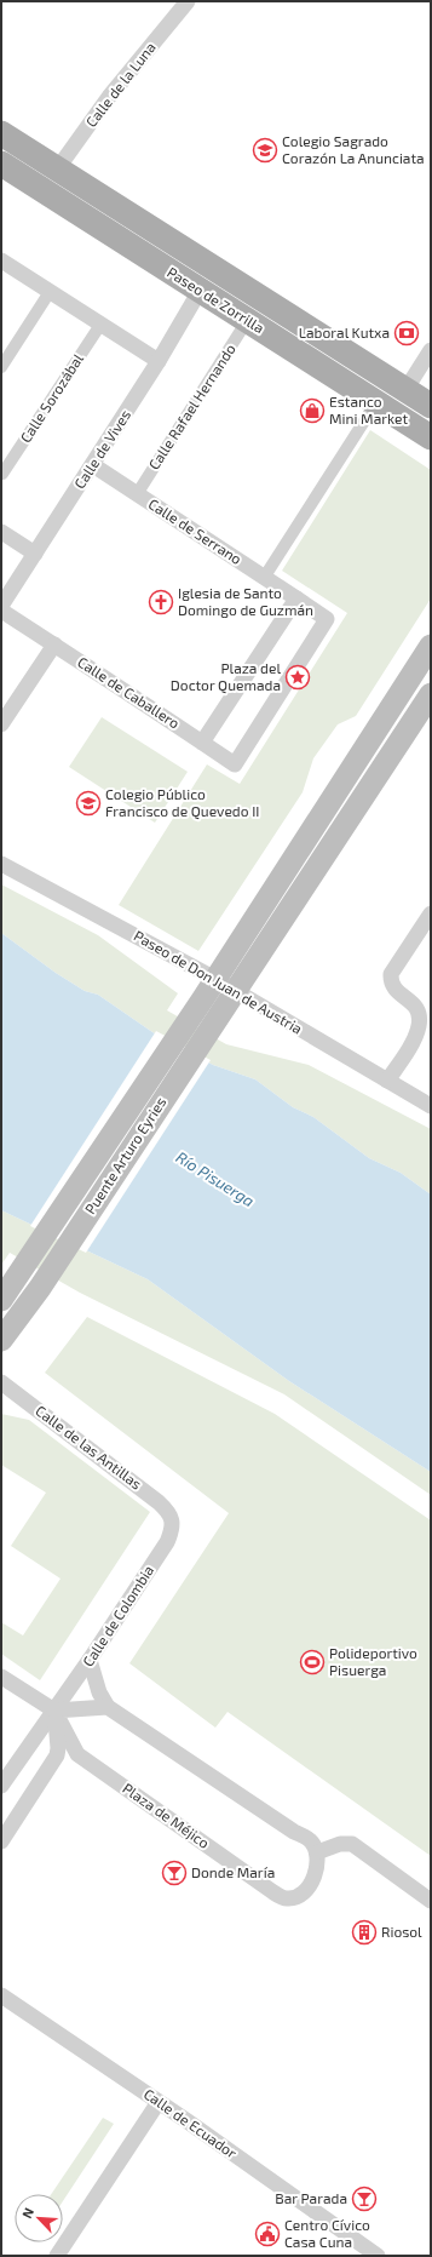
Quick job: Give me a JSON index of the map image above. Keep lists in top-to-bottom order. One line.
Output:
{"streets":{"main road":["Paseo de Zorrilla","Puente Arturo Eyries"],"street":["Calle de la Luna","Calle Sorozábal","Calle Rafael Hernando","Calle de Vives","Calle de Serrano","Calle de Caballero","Paseo de Don Juan de Austria","Calle de las Antillas","Calle de Colombia","Plaza de Méjico","Calle de Ecuador"]},"crossings":[["Calle de la Luna","Paseo de Zorrilla"],["Paseo de Zorrilla","Calle Rafael Hernando"],["Paseo de Zorrilla","Calle de Vives"],["Calle Rafael Hernando","Calle de Serrano"],["Calle de Vives","Calle de Serrano"],["Calle de las Antillas","Calle de Colombia"],["Calle de Colombia","Plaza de Méjico"]],"water":["Río Pisuerga"],"places":{"school or university":["Colegio Sagrado Corazón La Anunciata","Colegio Público Francisco de Quevedo II"],"bank":["Laboral Kutxa"],"shop":["Estanco Mini Market"],"church":["Iglesia de Santo Domingo de Guzmán"],"place":["Plaza del Doctor Quemada"],"sports":["Polideportivo Pisuerga"],"bar":["Donde María","Bar Parada"],"building":["Riosol"],"public building":["Centro Cívico Casa Cuna"]},"north":"top left"}
